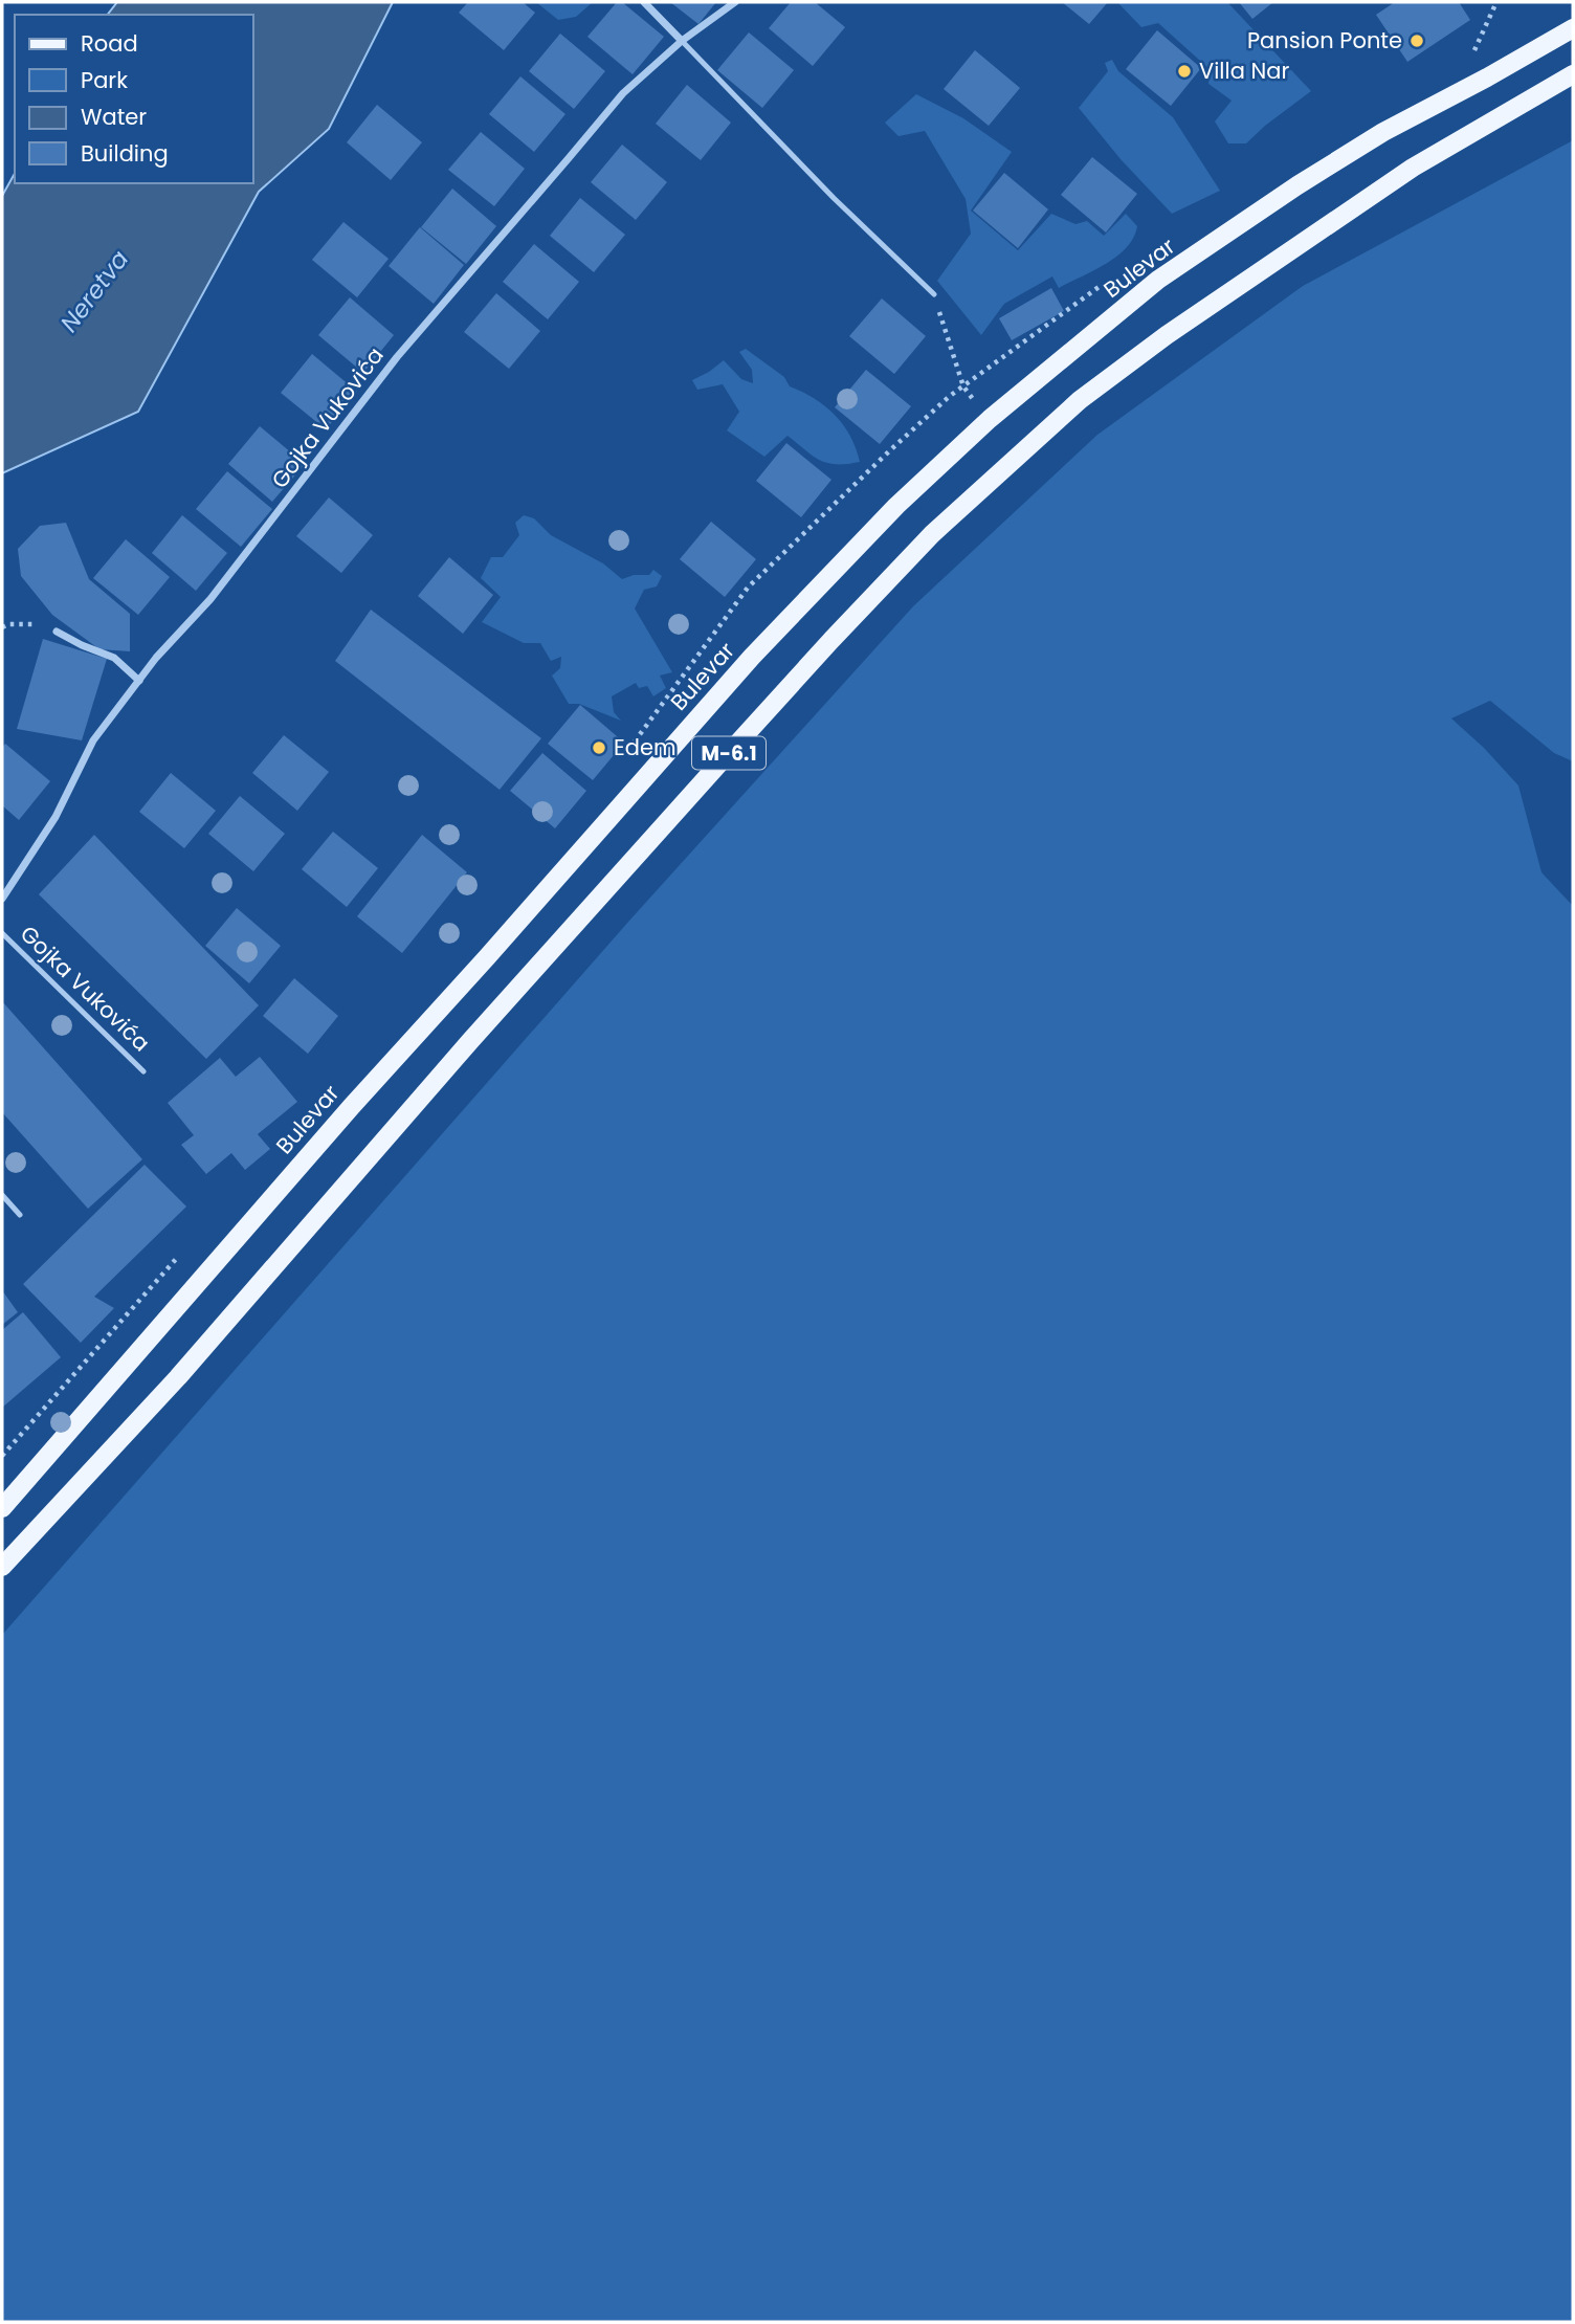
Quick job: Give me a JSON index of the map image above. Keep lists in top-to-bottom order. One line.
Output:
{"streets":{"main road":["Bulevar","M-6.1"],"street":["Gojka Vukovića"]},"water":["Neretva"],"places":["Pansion Ponte","Villa Nar","Edem"],"legend":["Road","Park","Water","Building"]}
